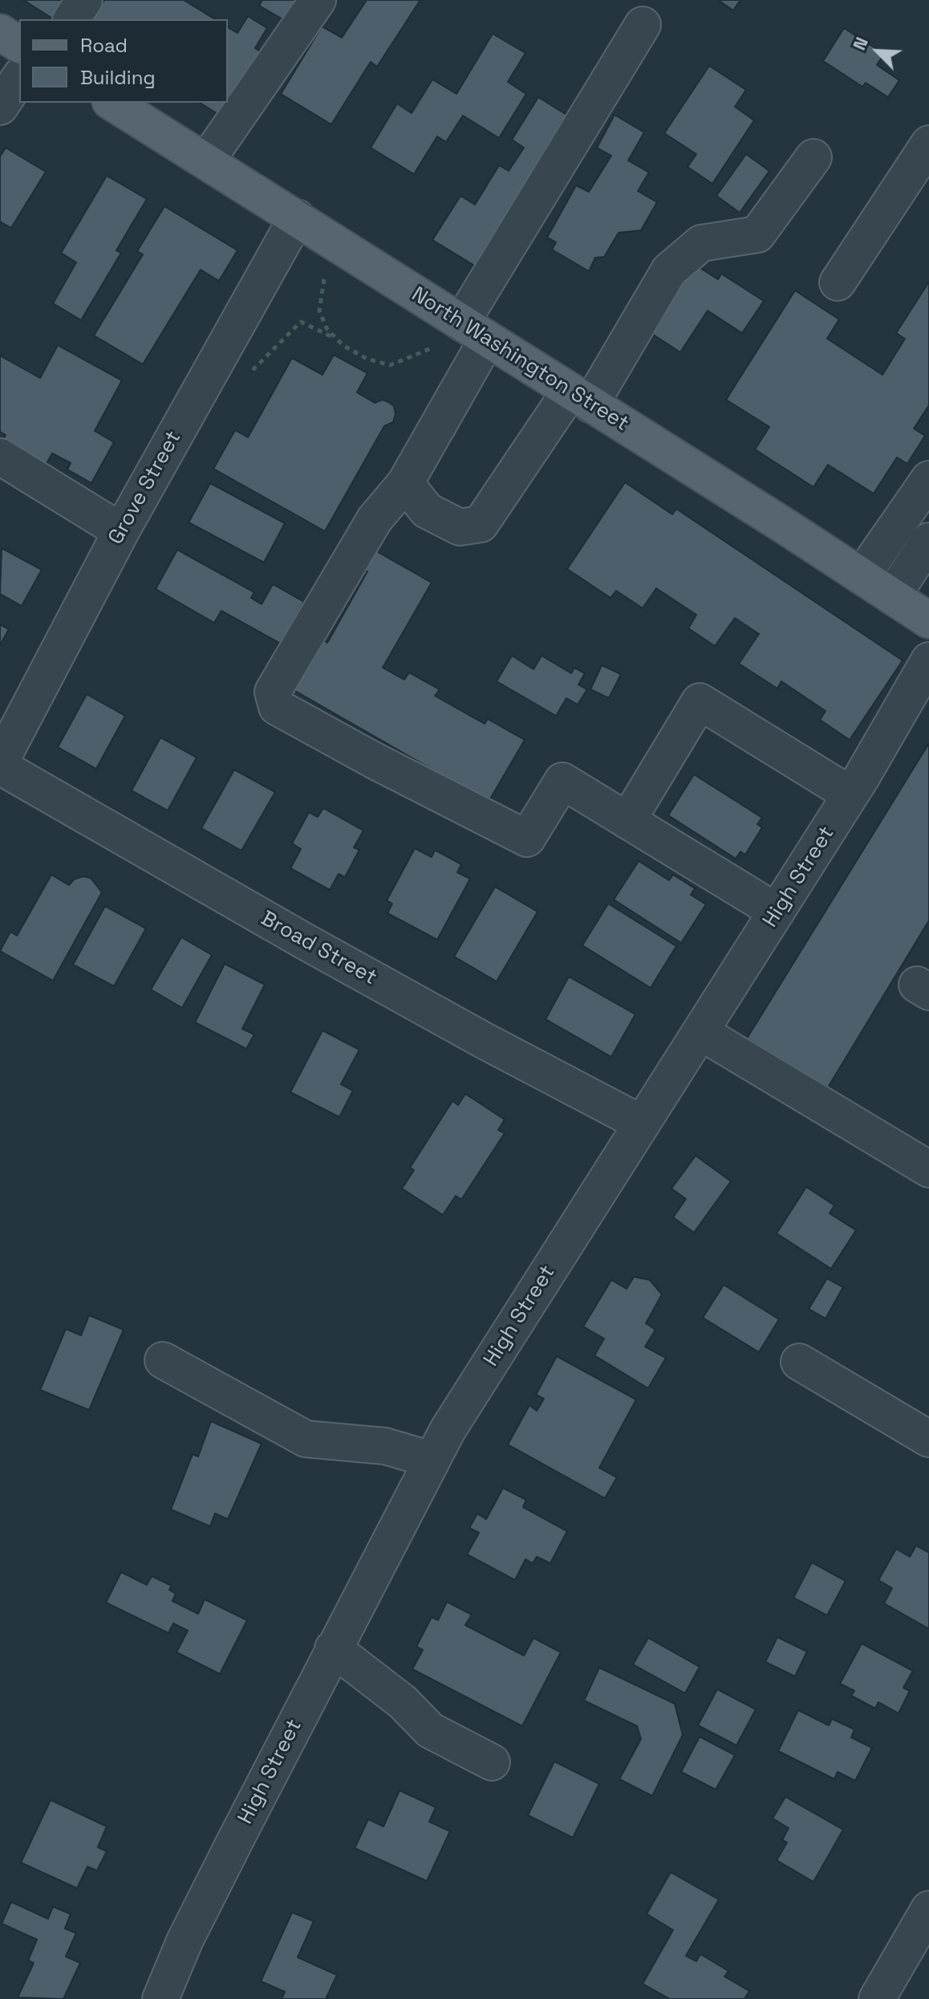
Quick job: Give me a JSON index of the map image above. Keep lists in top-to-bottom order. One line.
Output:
{"streets":{"main road":["North Washington Street"],"street":["Grove Street","High Street","Broad Street"]},"crossings":[["North Washington Street","Grove Street"],["Grove Street","Broad Street"],["High Street","Broad Street"]],"legend":["Road","Building"],"north":"top left"}
